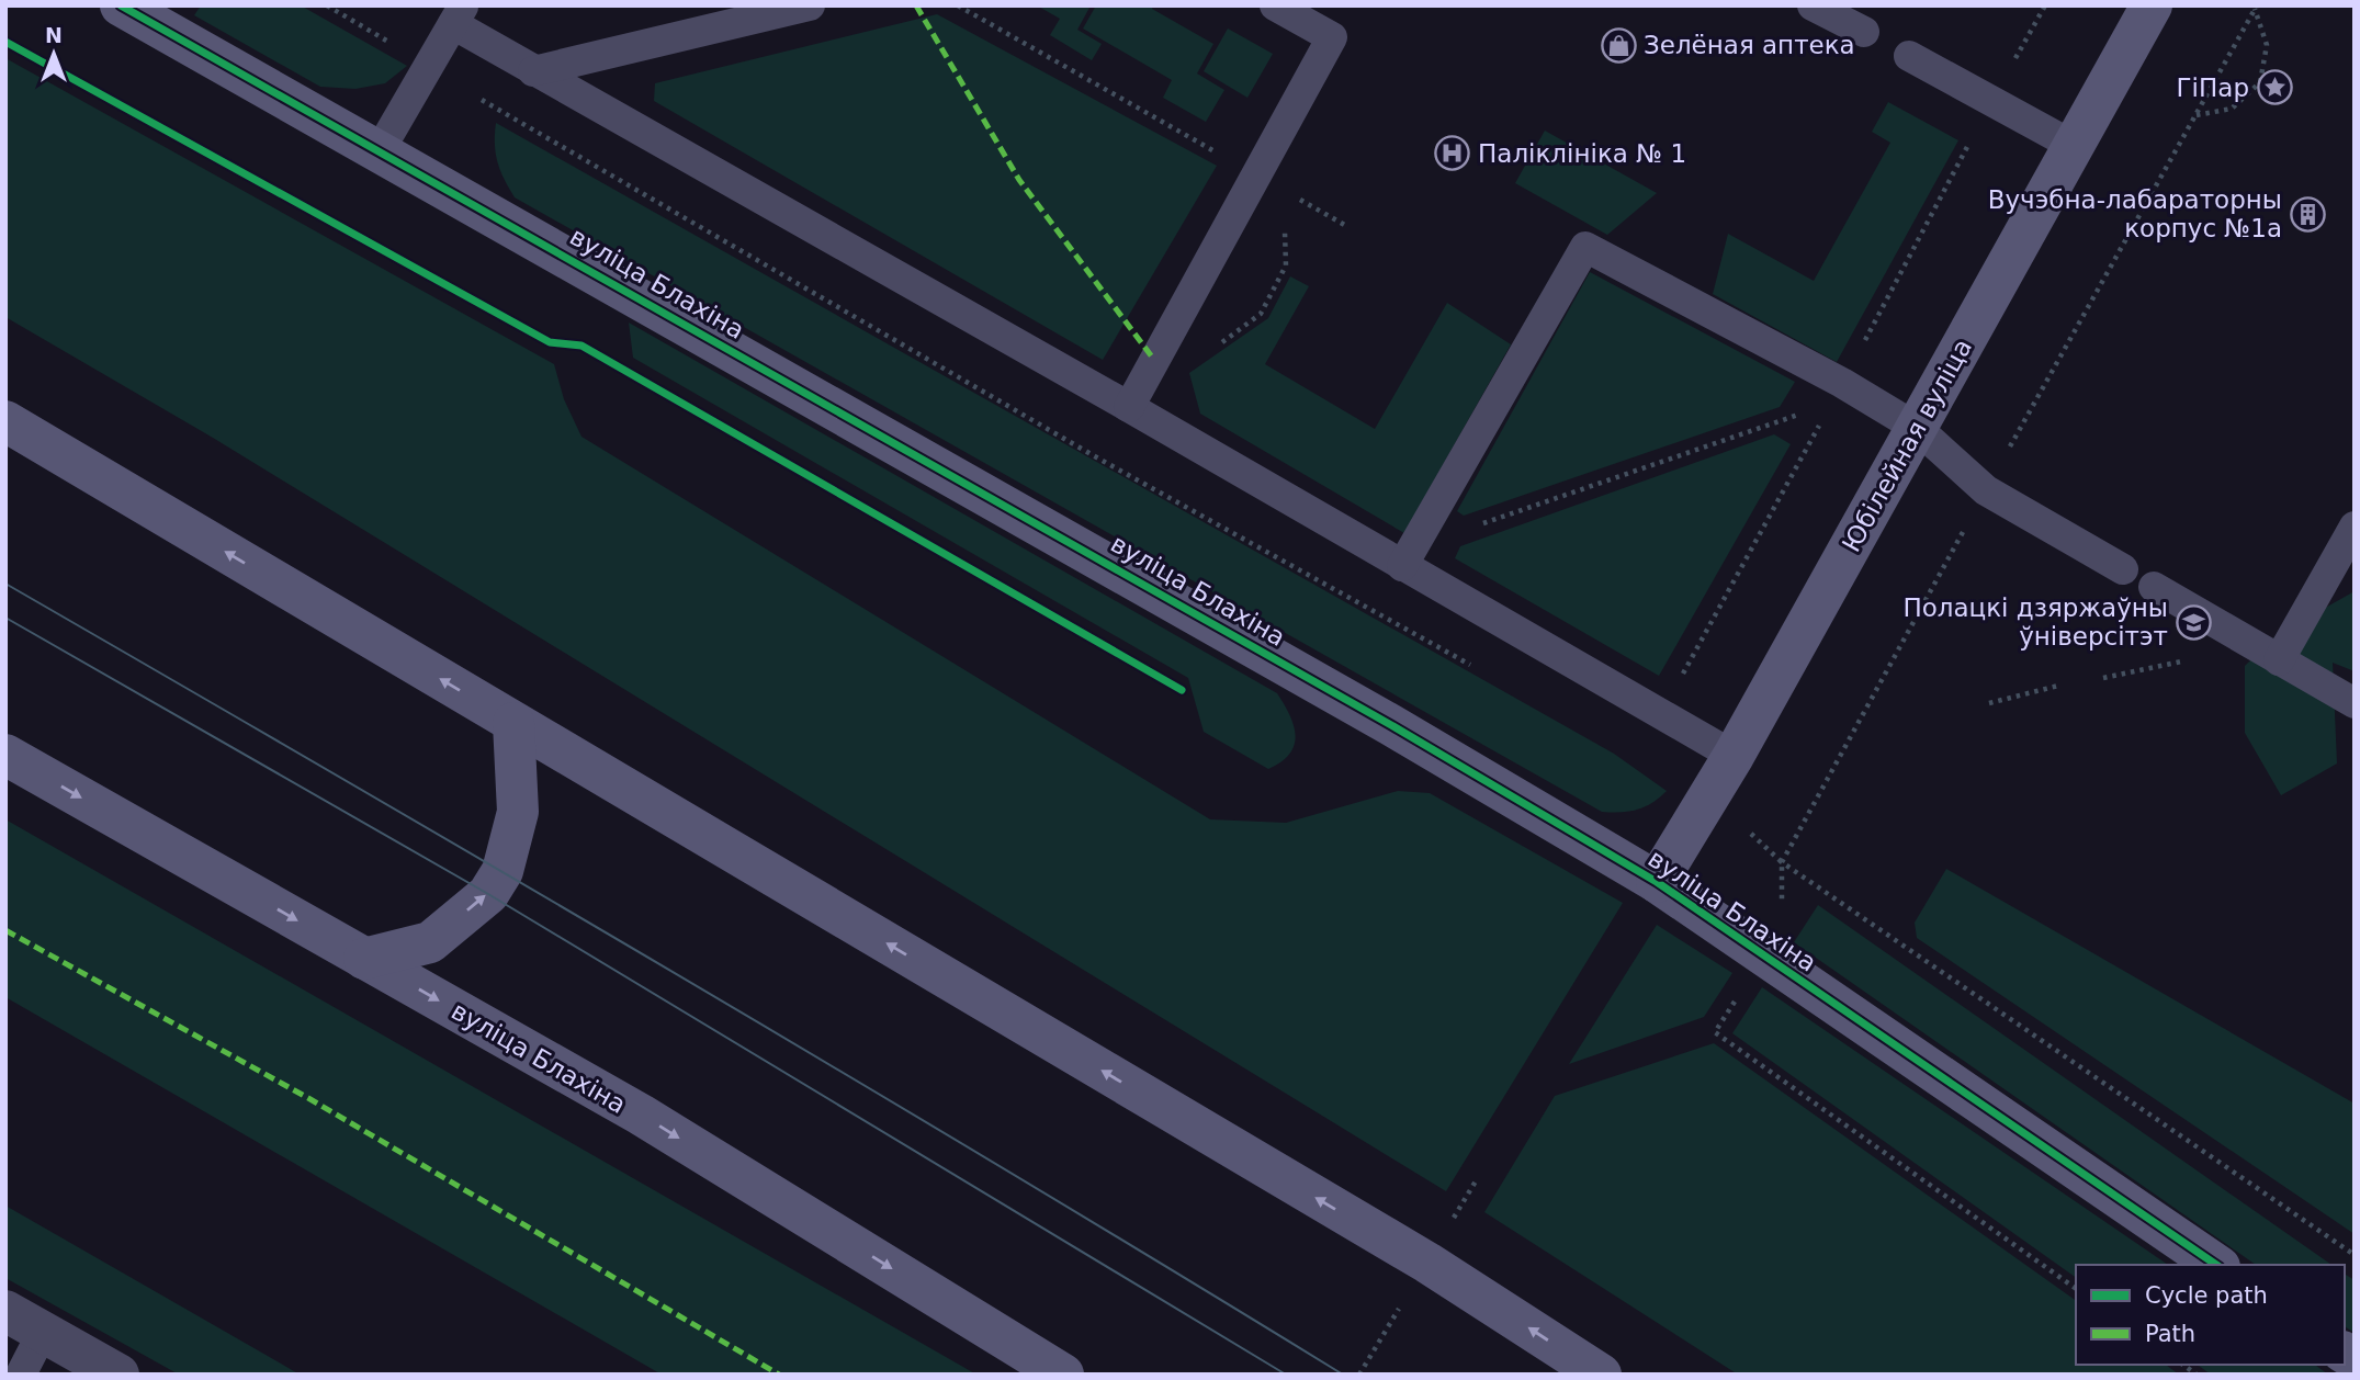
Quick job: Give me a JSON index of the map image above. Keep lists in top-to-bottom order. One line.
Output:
{"streets":{"street":["вуліца Блахіна","Юбілейная вуліца"]},"crossings":[["вуліца Блахіна","Юбілейная вуліца"]],"places":{"shop":["Зелёная аптека"],"place":["ГіПар"],"hospital":["Паліклініка № 1"],"building":["Вучэбна-лабараторны корпус №1а"],"school or university":["Полацкі дзяржаўны ўніверсітэт"]},"legend":["Cycle path","Path"],"north":"top"}
